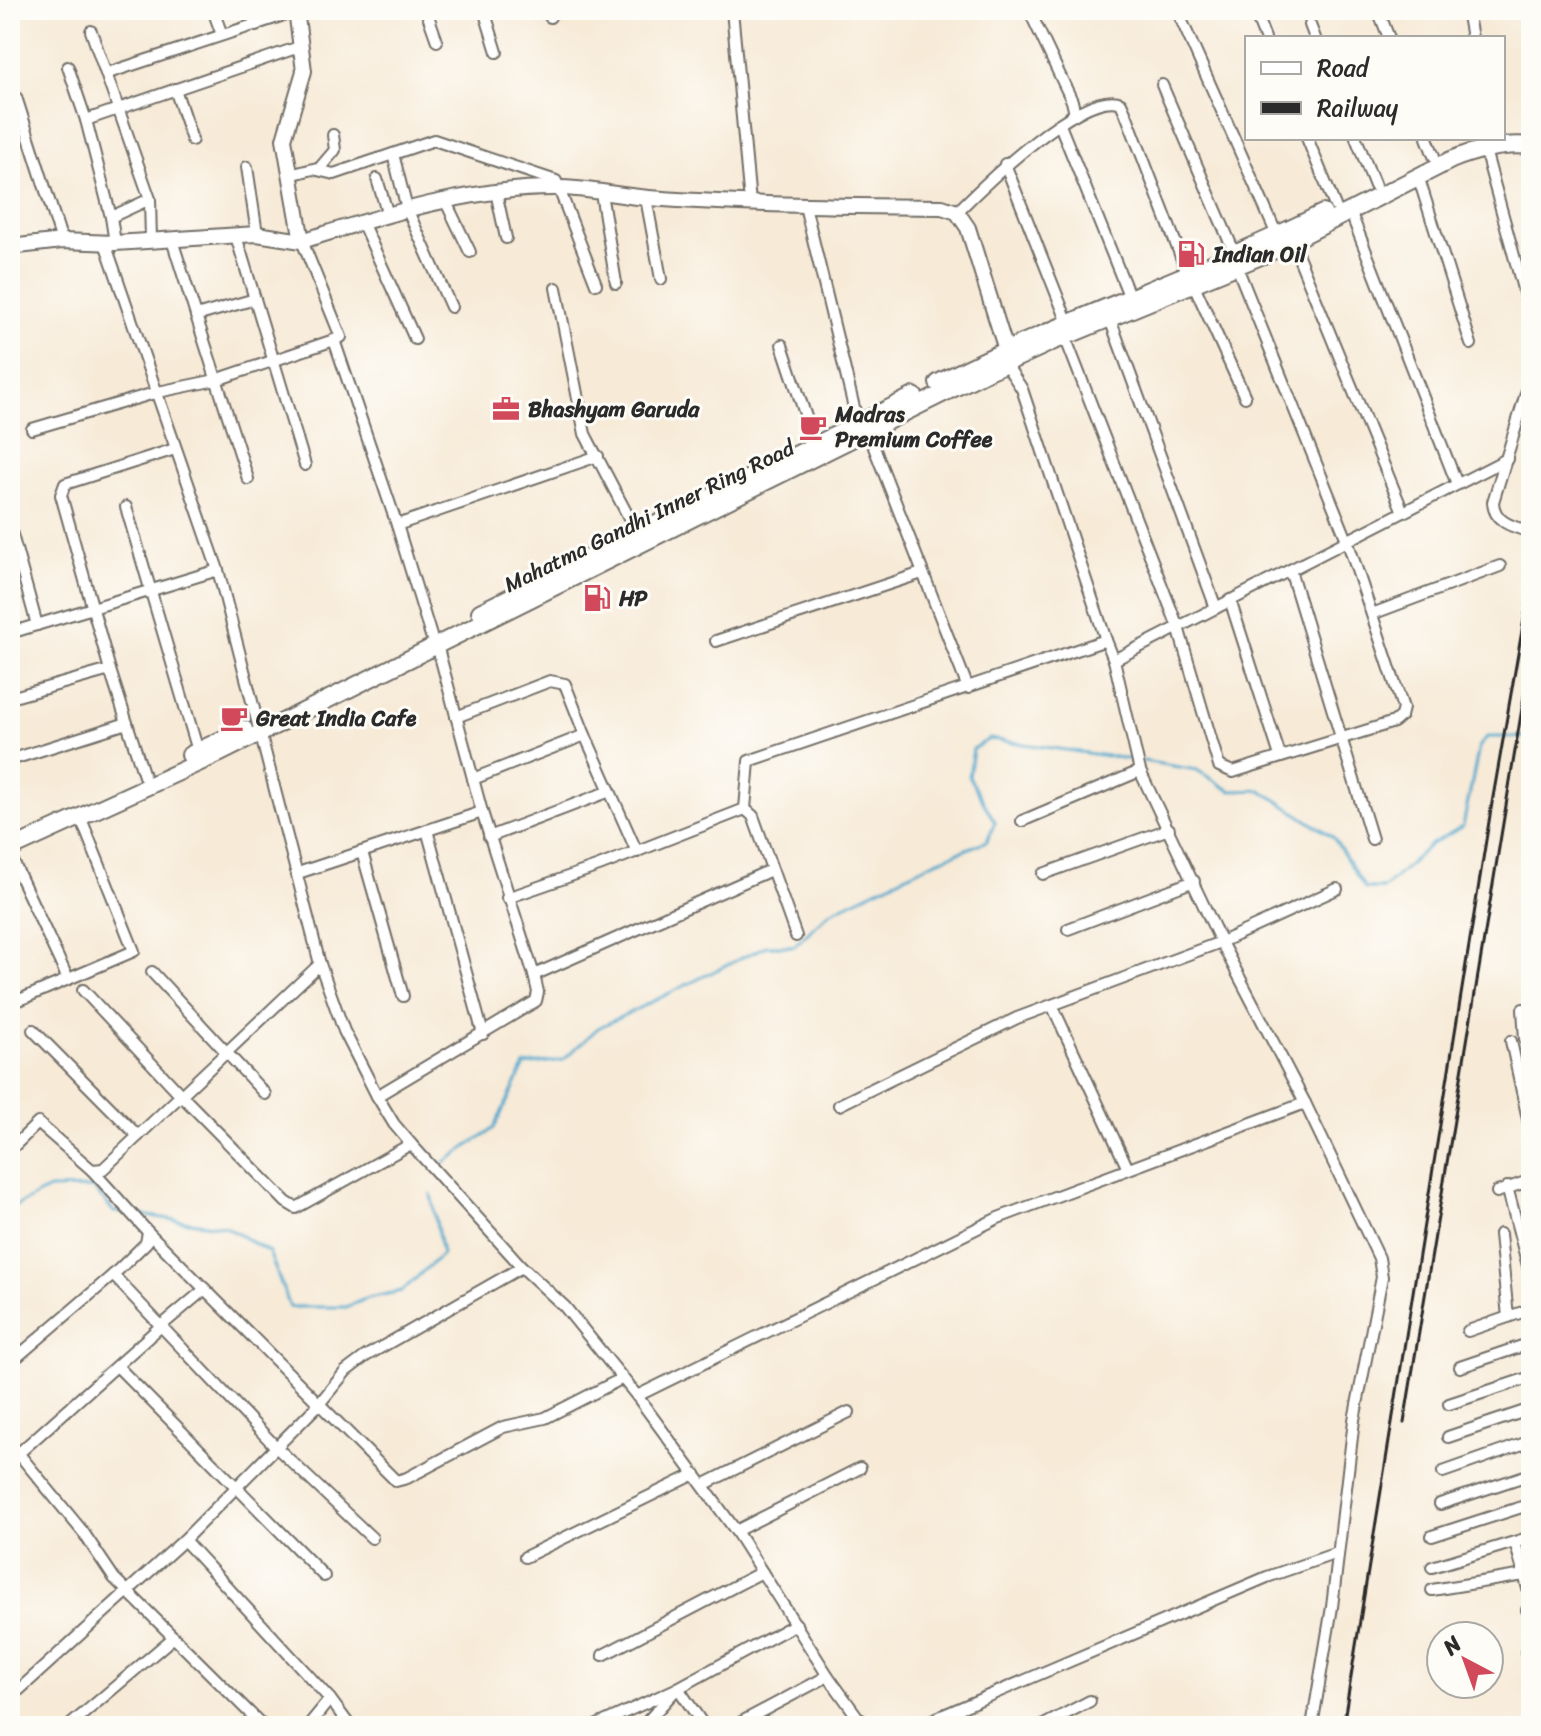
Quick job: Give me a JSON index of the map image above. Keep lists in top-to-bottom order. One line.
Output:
{"streets":{"main road":["Mahatma Gandhi Inner Ring Road"]},"places":{"fuel station":["Indian Oil","HP"],"office":["Bhashyam Garuda"],"cafe":["Madras Premium Coffee","Great India Cafe"]},"legend":["Road","Railway"],"north":"top left"}
